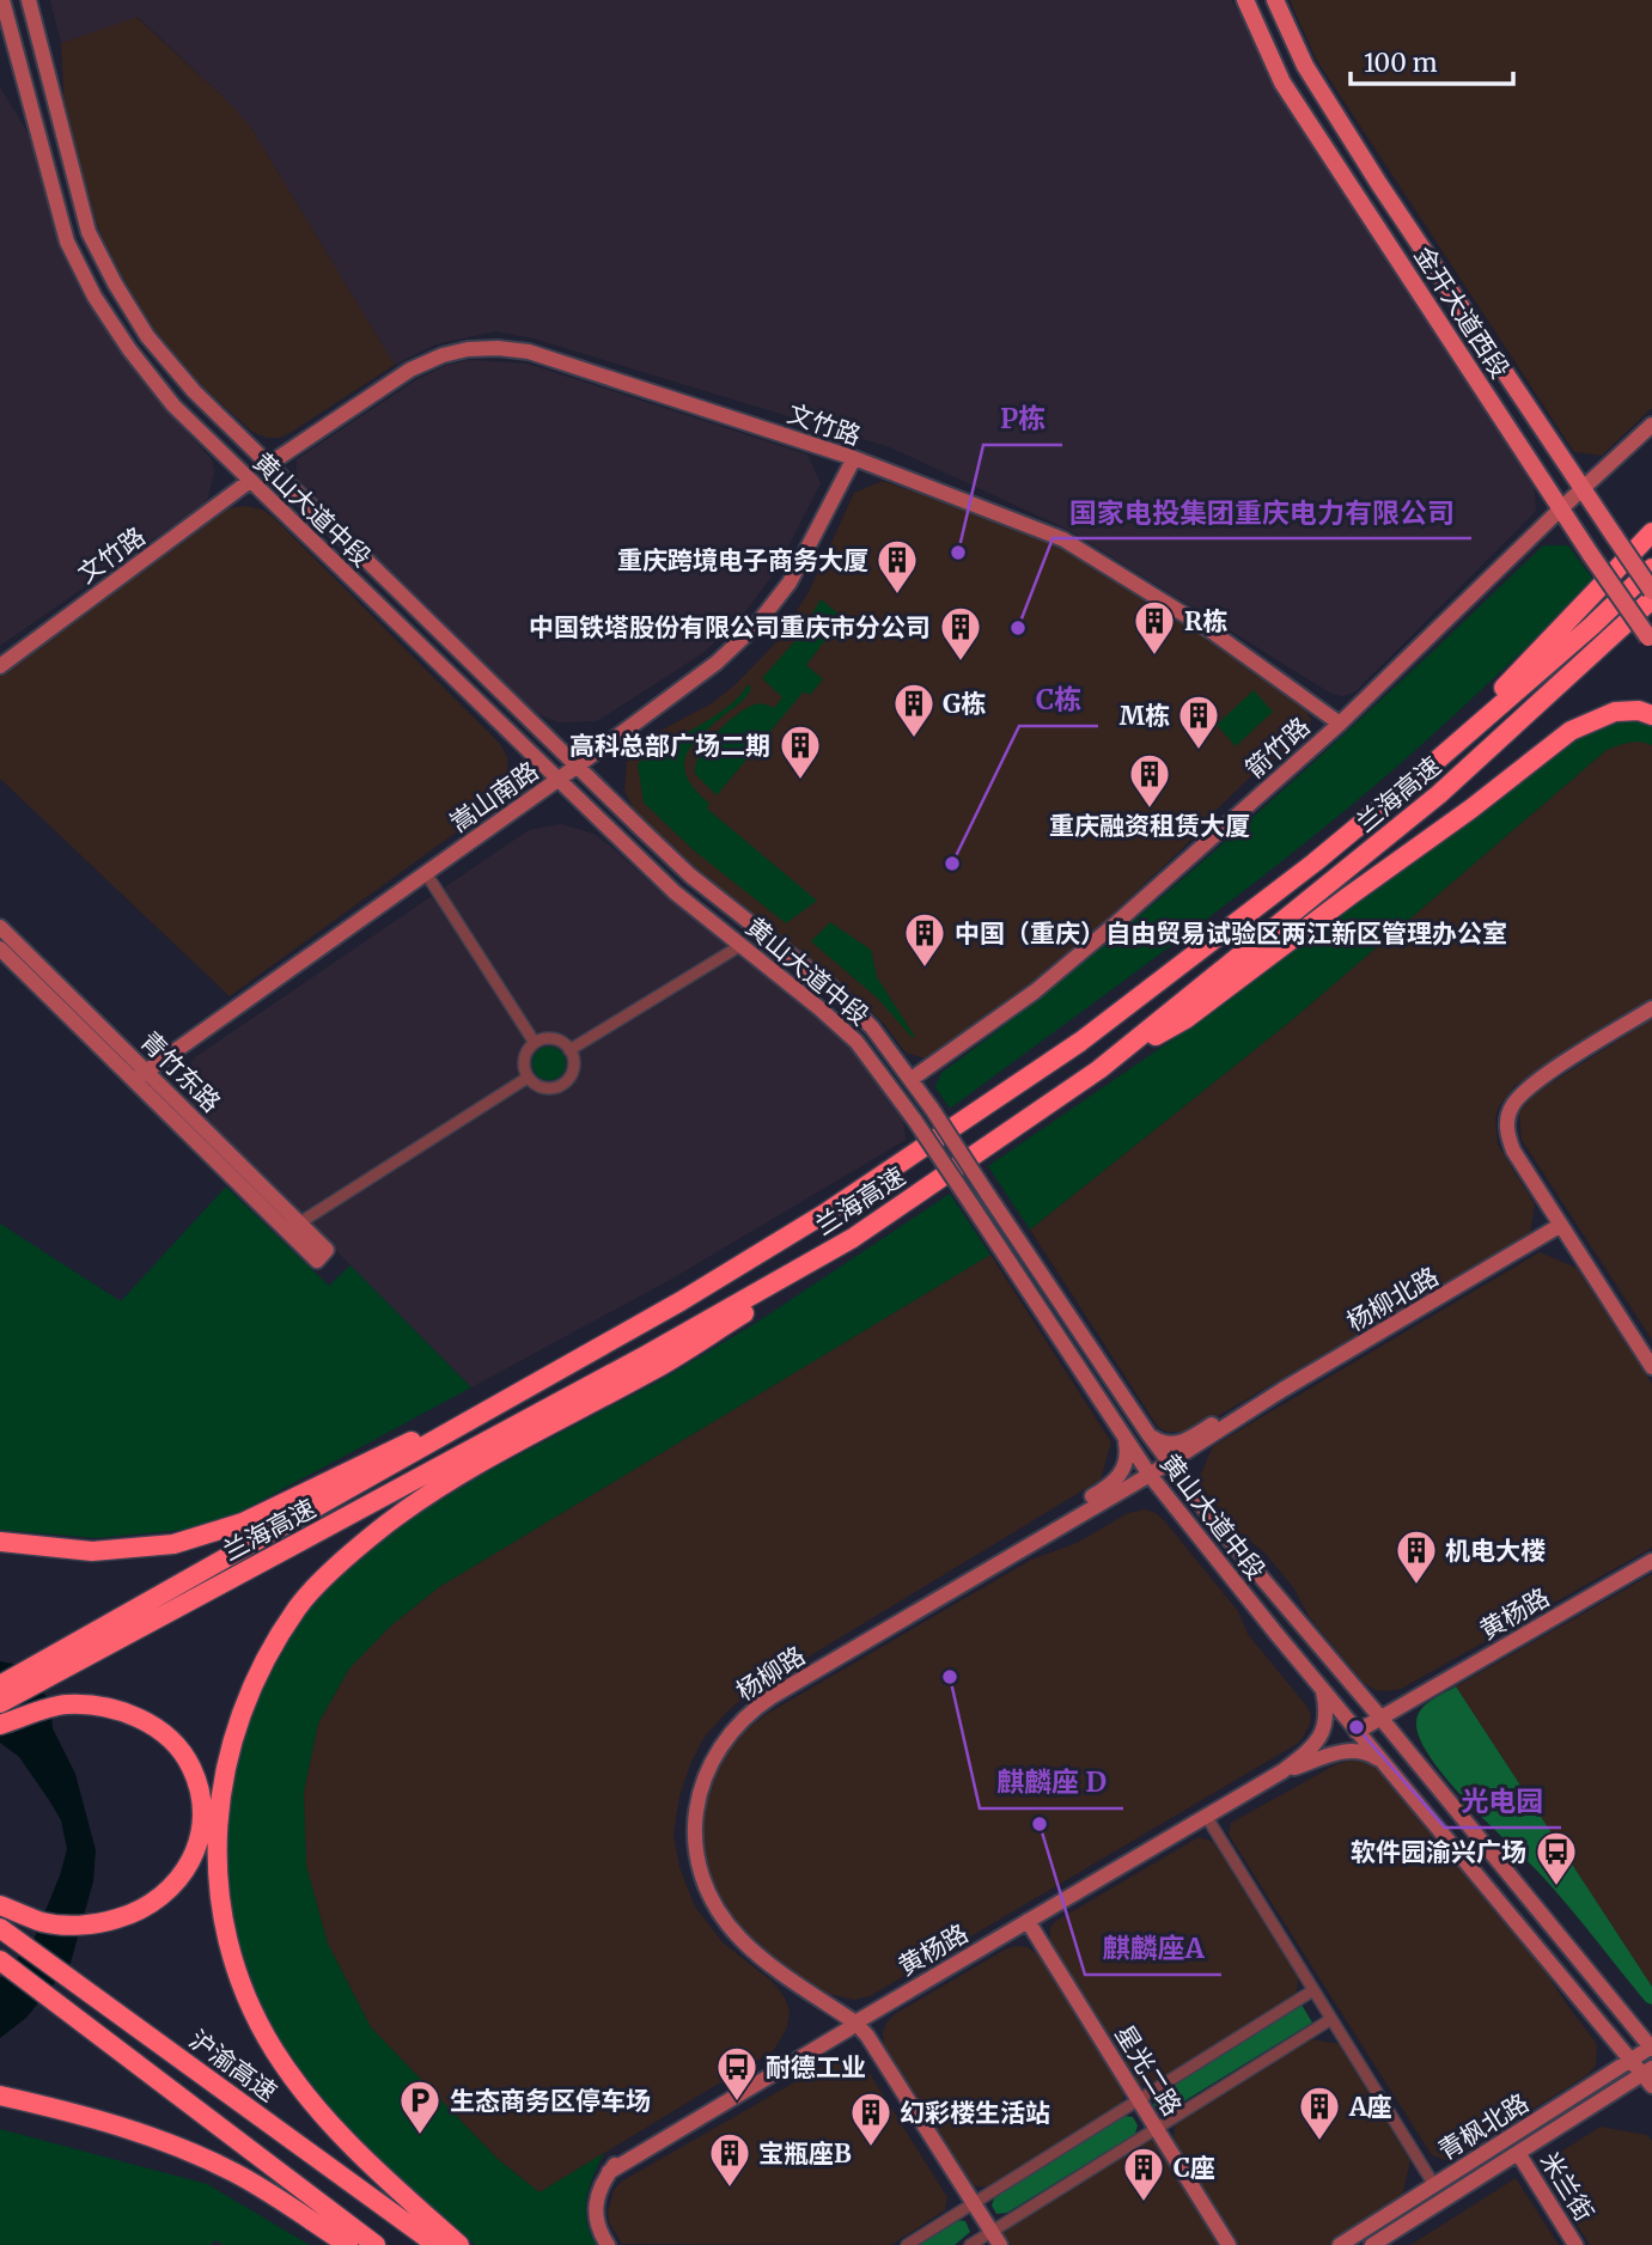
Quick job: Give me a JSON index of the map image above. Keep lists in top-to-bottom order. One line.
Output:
{"streets":{"highway":["兰海高速","沪渝高速"],"main road":["金开大道西段"],"street":["文竹路","黄山大道中段","箭竹路","嵩山南路","青竹东路","杨柳北路","黄杨路","杨柳路","星光二路","青枫北路","米兰街"]},"crossings":[["金开大道西段","箭竹路"],["文竹路","黄山大道中段"],["文竹路","箭竹路"],["文竹路","嵩山南路"],["黄山大道中段","箭竹路"],["黄山大道中段","嵩山南路"],["黄山大道中段","黄杨路"],["黄山大道中段","杨柳路"],["黄山大道中段","青枫北路"],["嵩山南路","青竹东路"],["杨柳北路","杨柳路"],["黄杨路","杨柳路"],["黄杨路","星光二路"],["青枫北路","米兰街"]],"places":{"other":["P栋","国家电投集团重庆电力有限公司","C栋","麒麟座 D","光电园","麒麟座A"],"building":["重庆跨境电子商务大厦","R栋","中国铁塔股份有限公司重庆市分公司","G栋","M栋","高科总部广场二期","重庆融资租赁大厦","中国（重庆）自由贸易试验区两江新区管理办公室","机电大楼","A座","幻彩楼生活站","宝瓶座B","C座"],"bus stop":["软件园渝兴广场","耐德工业"],"parking":["生态商务区停车场"]},"scale_bar":"100 m"}
